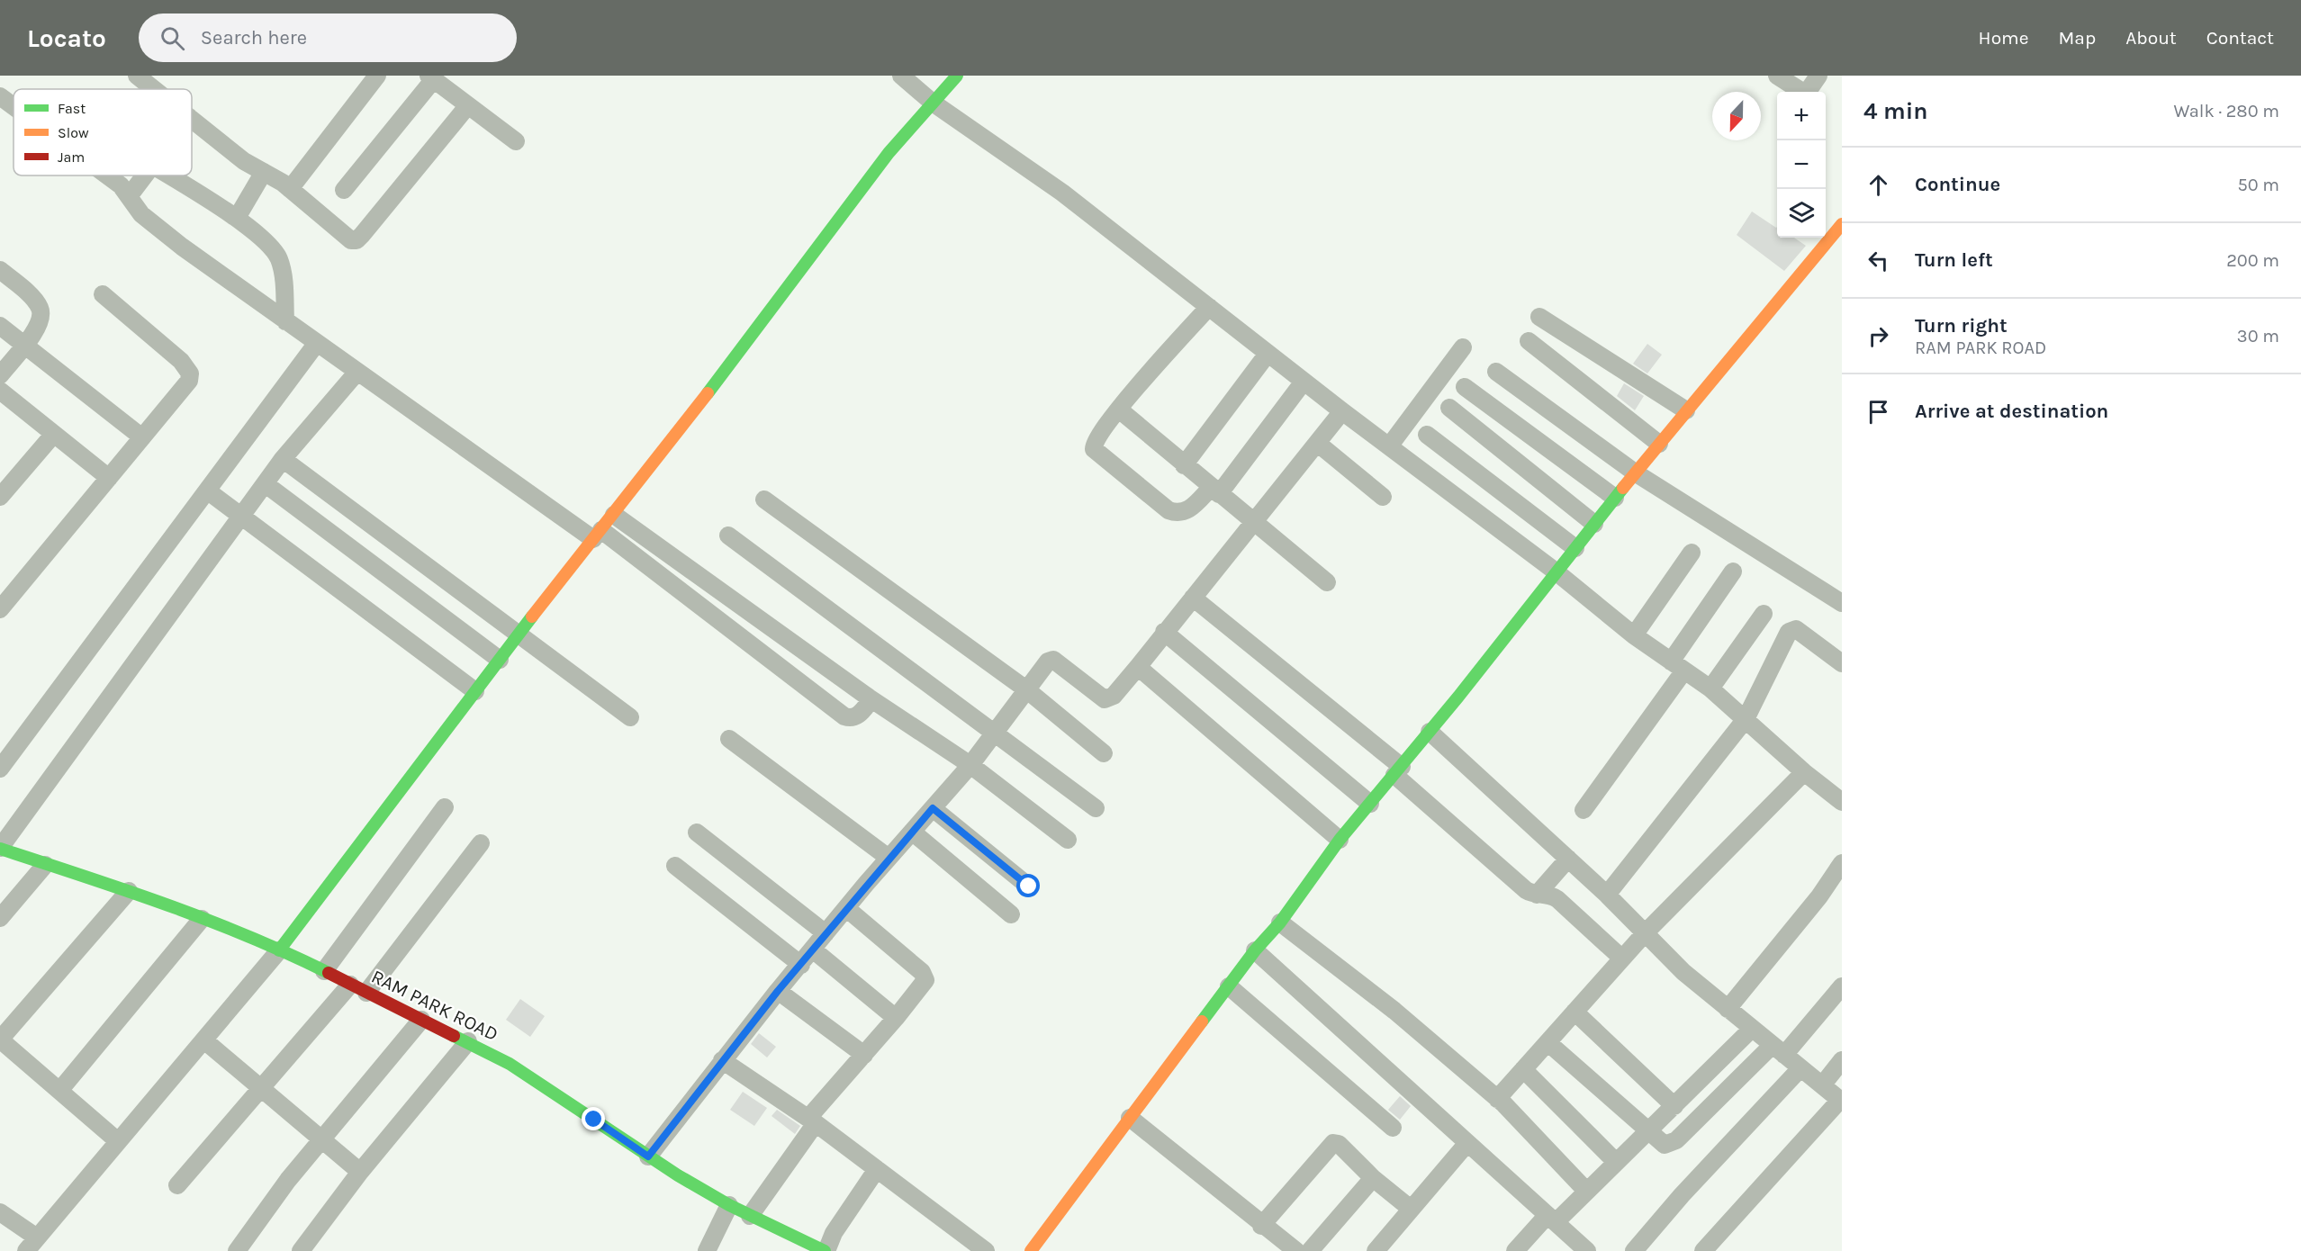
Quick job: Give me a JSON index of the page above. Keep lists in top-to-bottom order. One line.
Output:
{"streets":{"street":["RAM PARK ROAD"]},"legend":["Fast","Slow","Jam"],"north":"bottom","page":{"header":"Locato","search":"Search here","nav":["Home","Map","About","Contact"],"heading":["4 min","Walk · 280 m"],"map_buttons":["+","−"],"list":[["Continue","50 m"],["Turn left","200 m"],["Turn right","RAM PARK ROAD","30 m"],"Arrive at destination"]}}
